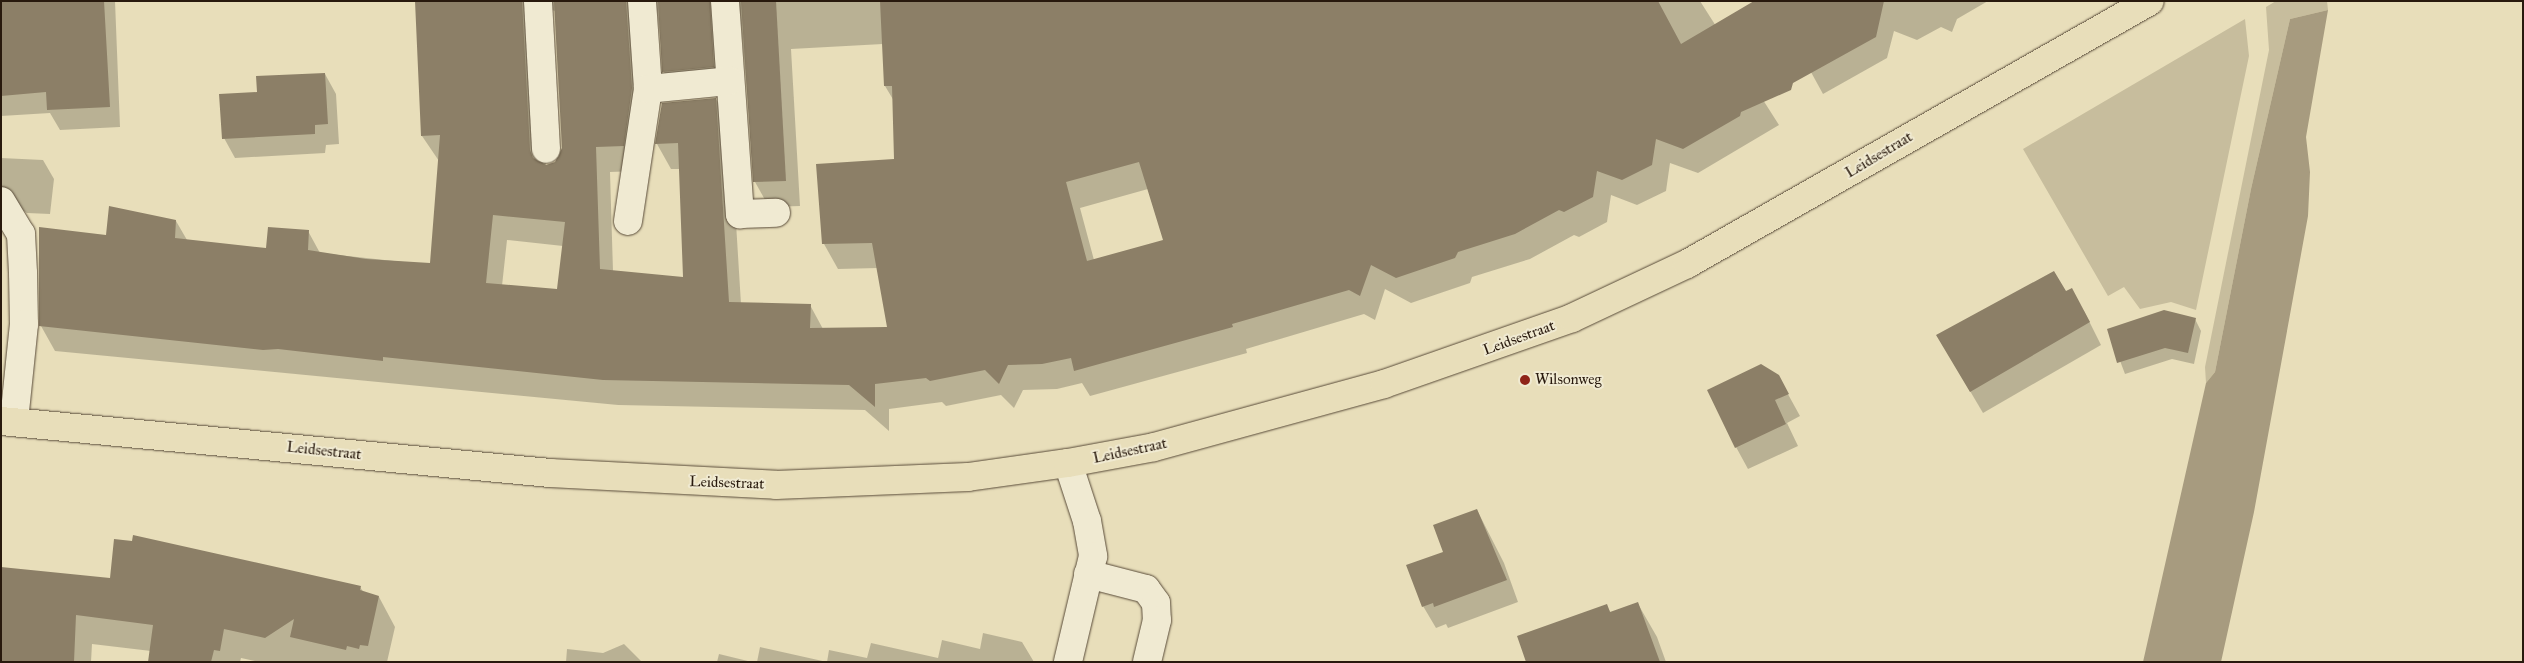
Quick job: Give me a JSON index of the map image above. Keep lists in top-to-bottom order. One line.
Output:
{"streets":{"main road":["Leidsestraat"]},"places":["Wilsonweg"]}
